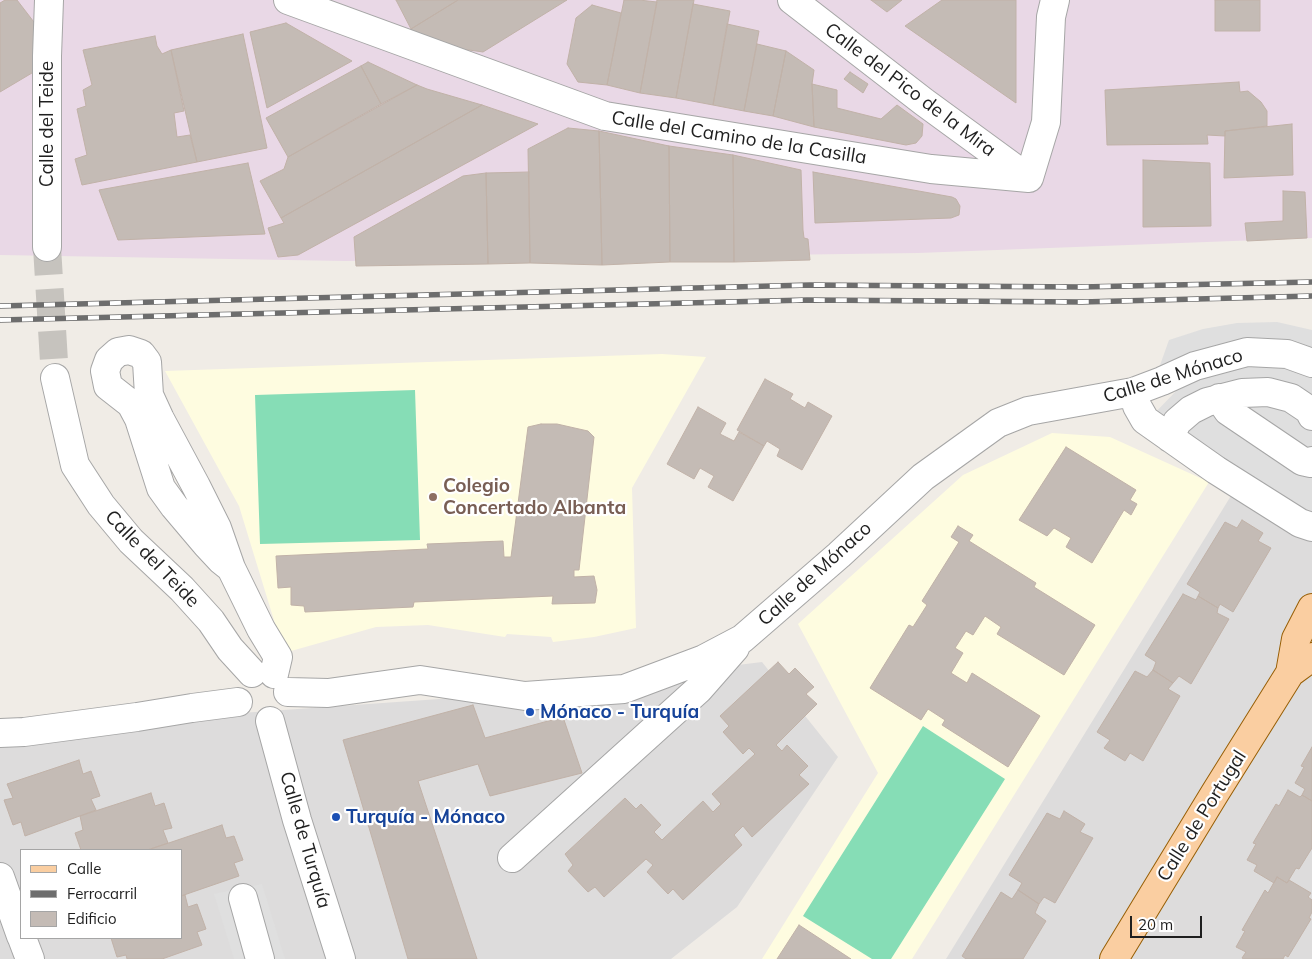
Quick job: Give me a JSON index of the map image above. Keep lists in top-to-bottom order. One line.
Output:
{"streets":{"main road":["Calle de Portugal"],"street":["Calle del Pico de la Mira","Calle del Teide","Calle del Camino de la Casilla","Calle de Mónaco","Calle de Turquía"]},"crossings":[["Calle del Pico de la Mira","Calle del Camino de la Casilla"],["Calle del Teide","Calle de Mónaco"],["Calle del Teide","Calle de Turquía"],["Calle de Mónaco","Calle de Turquía"]],"places":["Colegio Concertado Albanta","Mónaco - Turquía","Turquía - Mónaco"],"legend":["Calle","Ferrocarril","Edificio"],"scale_bar":"20 m"}
